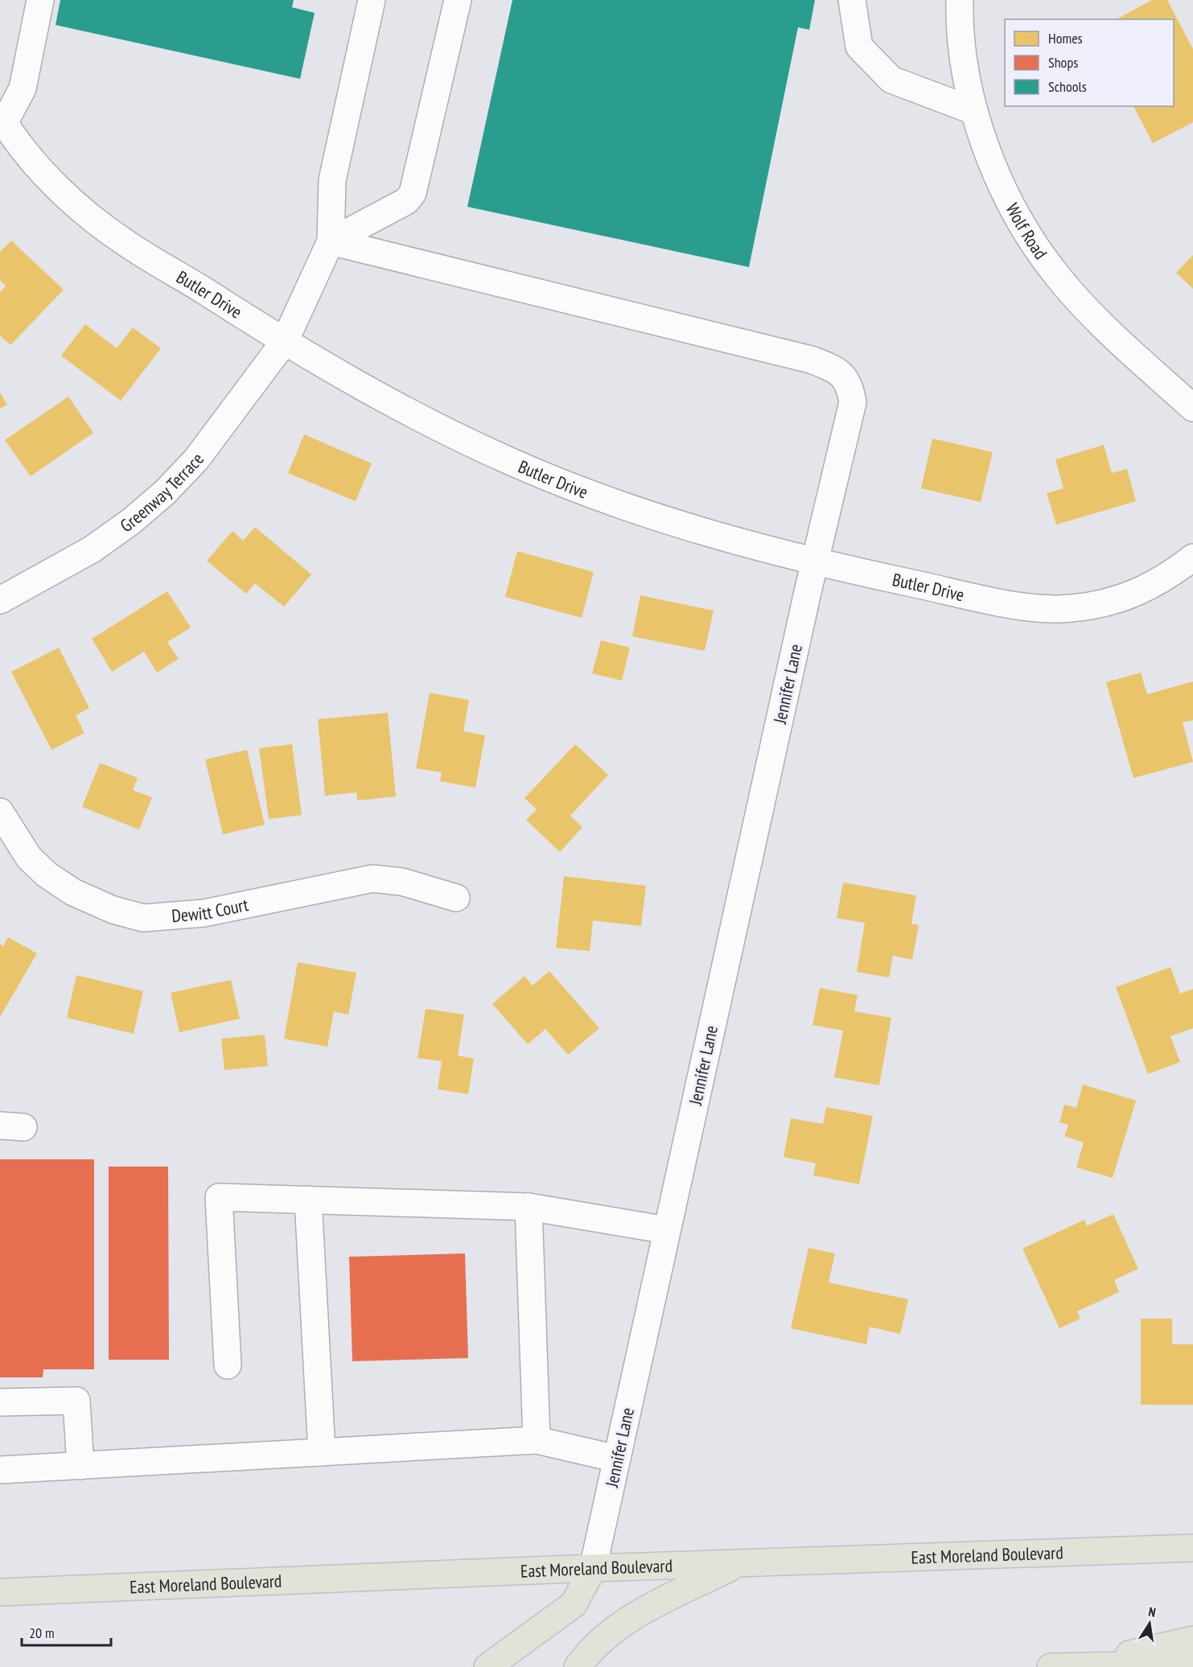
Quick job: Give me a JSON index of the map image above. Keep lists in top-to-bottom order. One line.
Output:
{"streets":{"main road":["East Moreland Boulevard"],"street":["Wolf Road","Butler Drive","Greenway Terrace","Jennifer Lane","Dewitt Court"]},"crossings":[["Butler Drive","Greenway Terrace"],["Butler Drive","Jennifer Lane"],["Greenway Terrace","Jennifer Lane"],["Jennifer Lane","East Moreland Boulevard"]],"legend":["Homes","Shops","Schools"],"scale_bar":"20 m","north":"top"}
